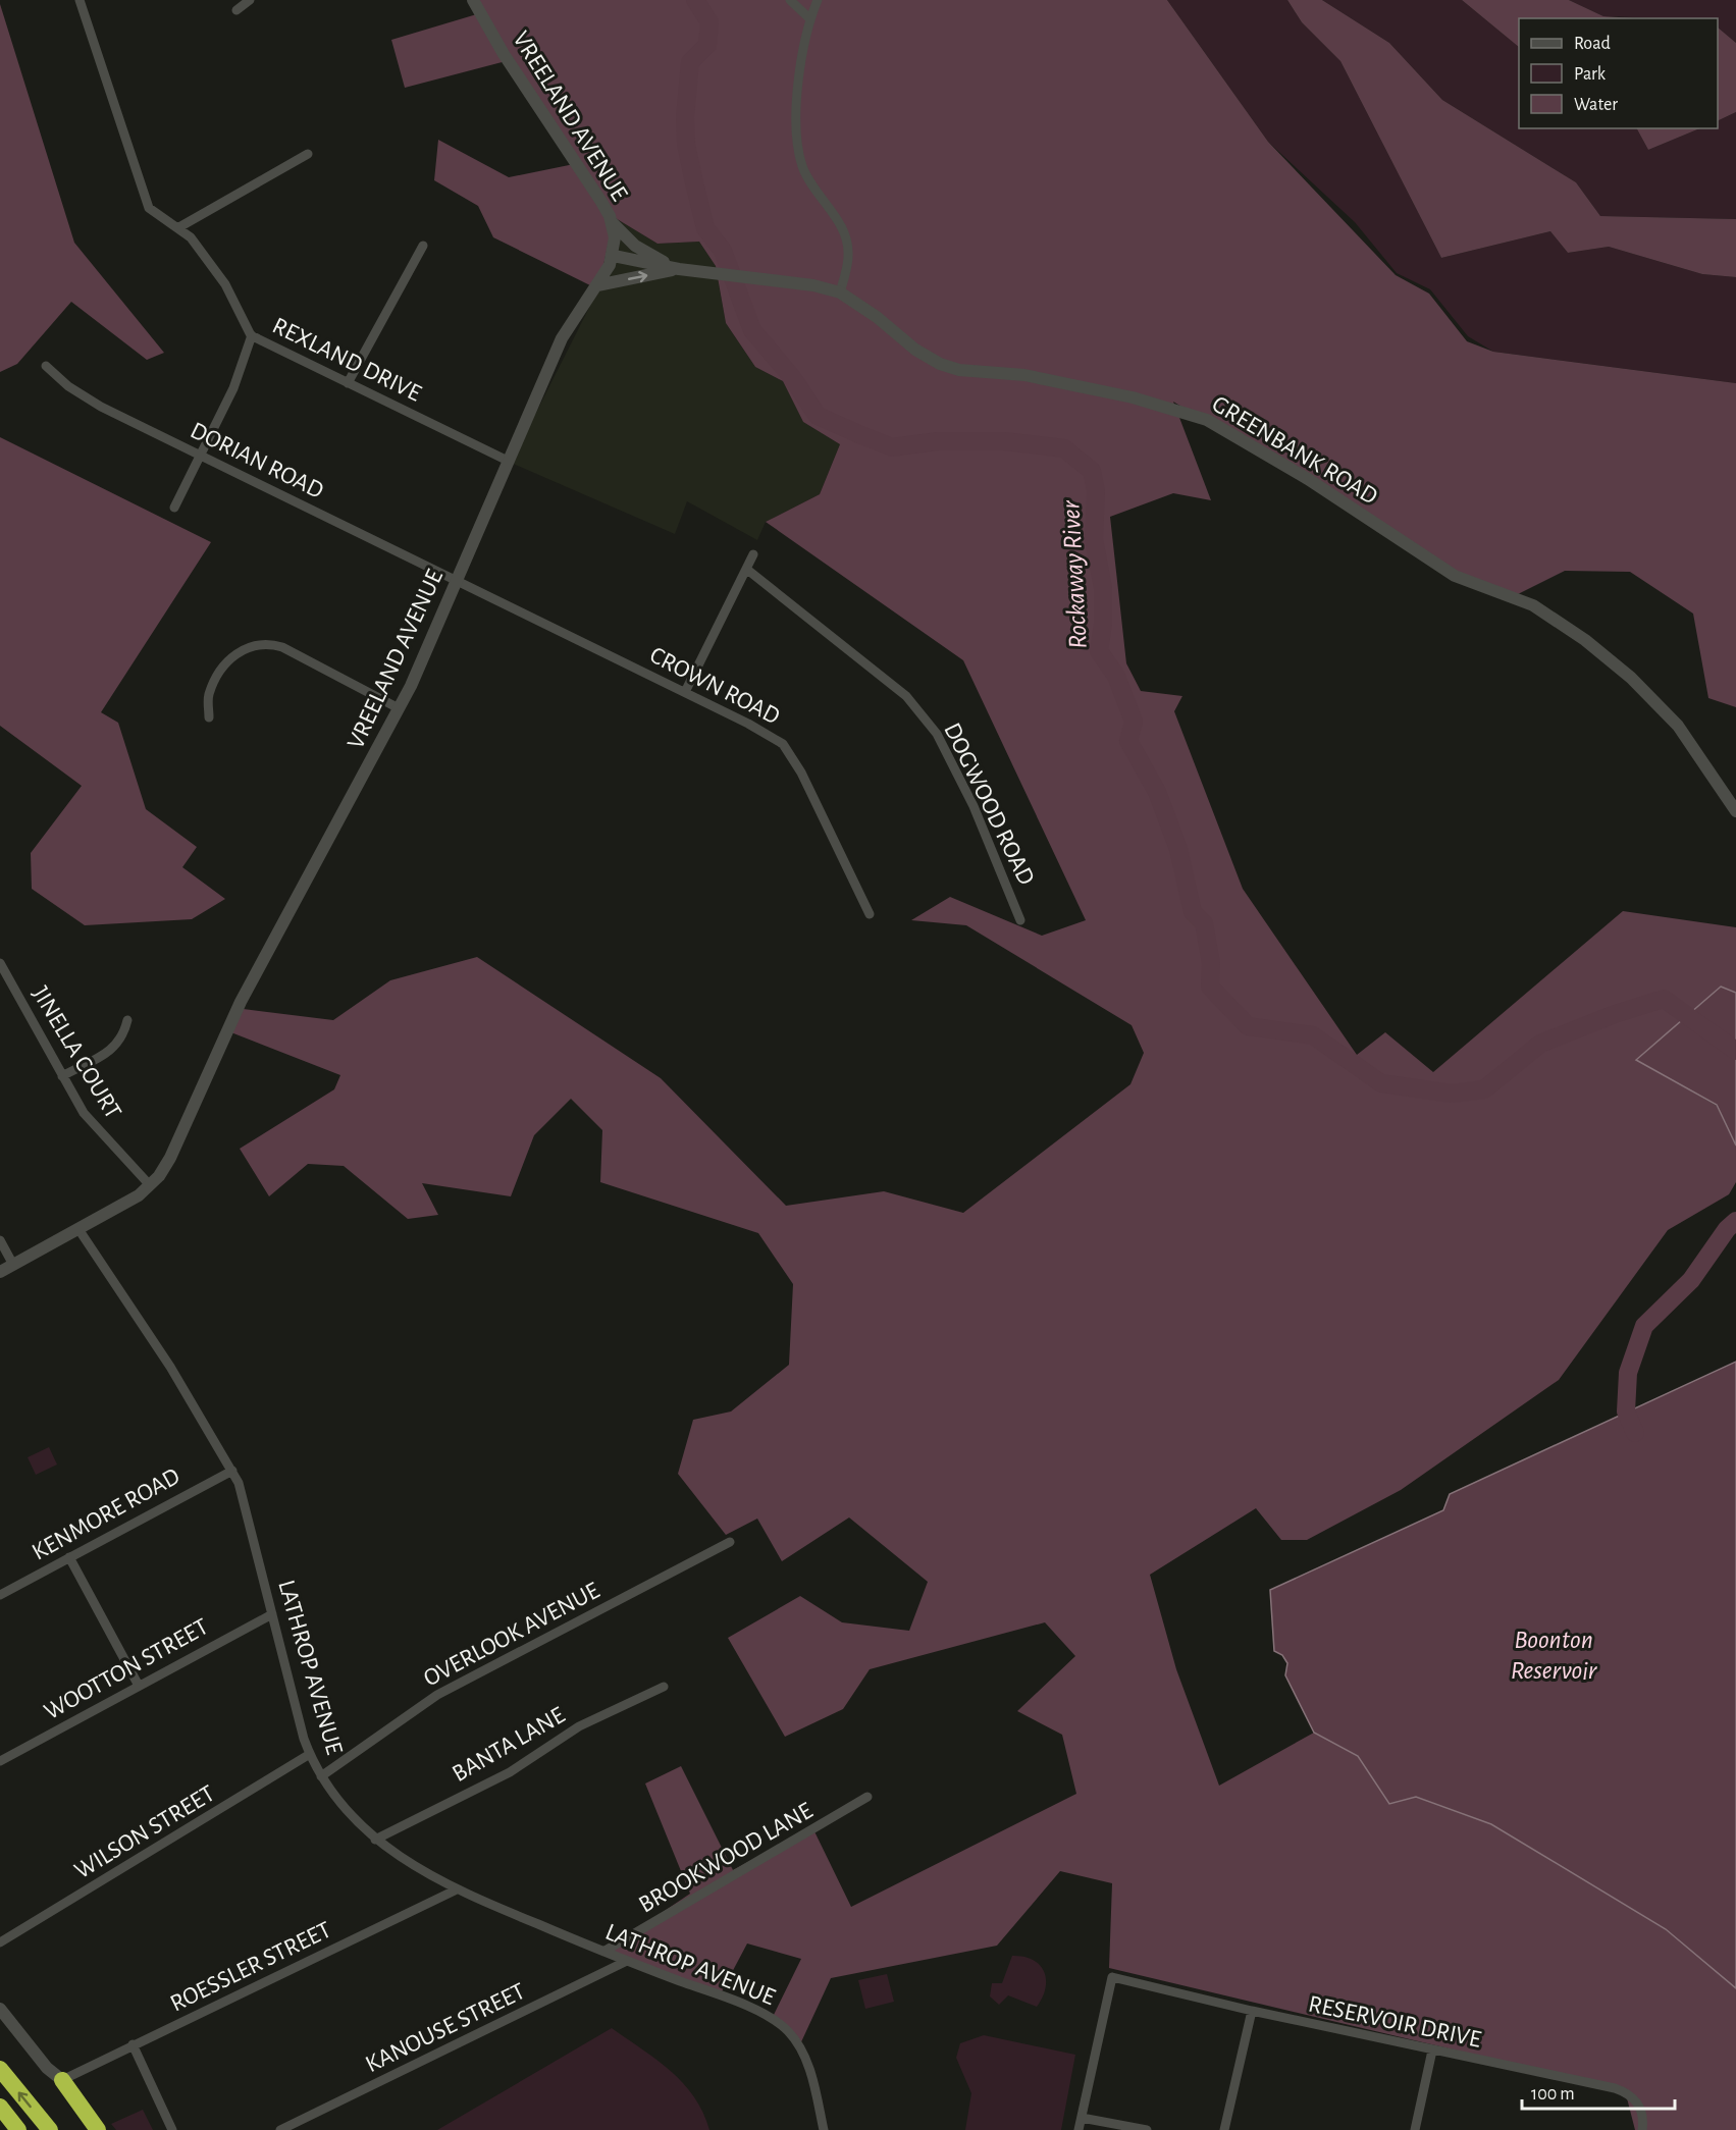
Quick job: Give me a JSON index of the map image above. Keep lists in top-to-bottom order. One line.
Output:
{"streets":{"street":["VREELAND AVENUE","REXLAND DRIVE","GREENBANK ROAD","DORIAN ROAD","CROWN ROAD","DOGWOOD ROAD","JINELLA COURT","KENMORE ROAD","OVERLOOK AVENUE","LATHROP AVENUE","WOOTTON STREET","BANTA LANE","WILSON STREET","BROOKWOOD LANE","ROESSLER STREET","RESERVOIR DRIVE","KANOUSE STREET"]},"crossings":[["VREELAND AVENUE","REXLAND DRIVE"],["VREELAND AVENUE","GREENBANK ROAD"],["VREELAND AVENUE","DORIAN ROAD"],["VREELAND AVENUE","CROWN ROAD"],["VREELAND AVENUE","JINELLA COURT"],["VREELAND AVENUE","LATHROP AVENUE"],["DORIAN ROAD","CROWN ROAD"],["KENMORE ROAD","LATHROP AVENUE"],["OVERLOOK AVENUE","LATHROP AVENUE"],["LATHROP AVENUE","WOOTTON STREET"],["LATHROP AVENUE","BANTA LANE"],["LATHROP AVENUE","WILSON STREET"],["LATHROP AVENUE","BROOKWOOD LANE"],["LATHROP AVENUE","ROESSLER STREET"],["LATHROP AVENUE","KANOUSE STREET"]],"water":["Rockaway River","Boonton Reservoir"],"legend":["Road","Park","Water"],"scale_bar":"100 m"}
